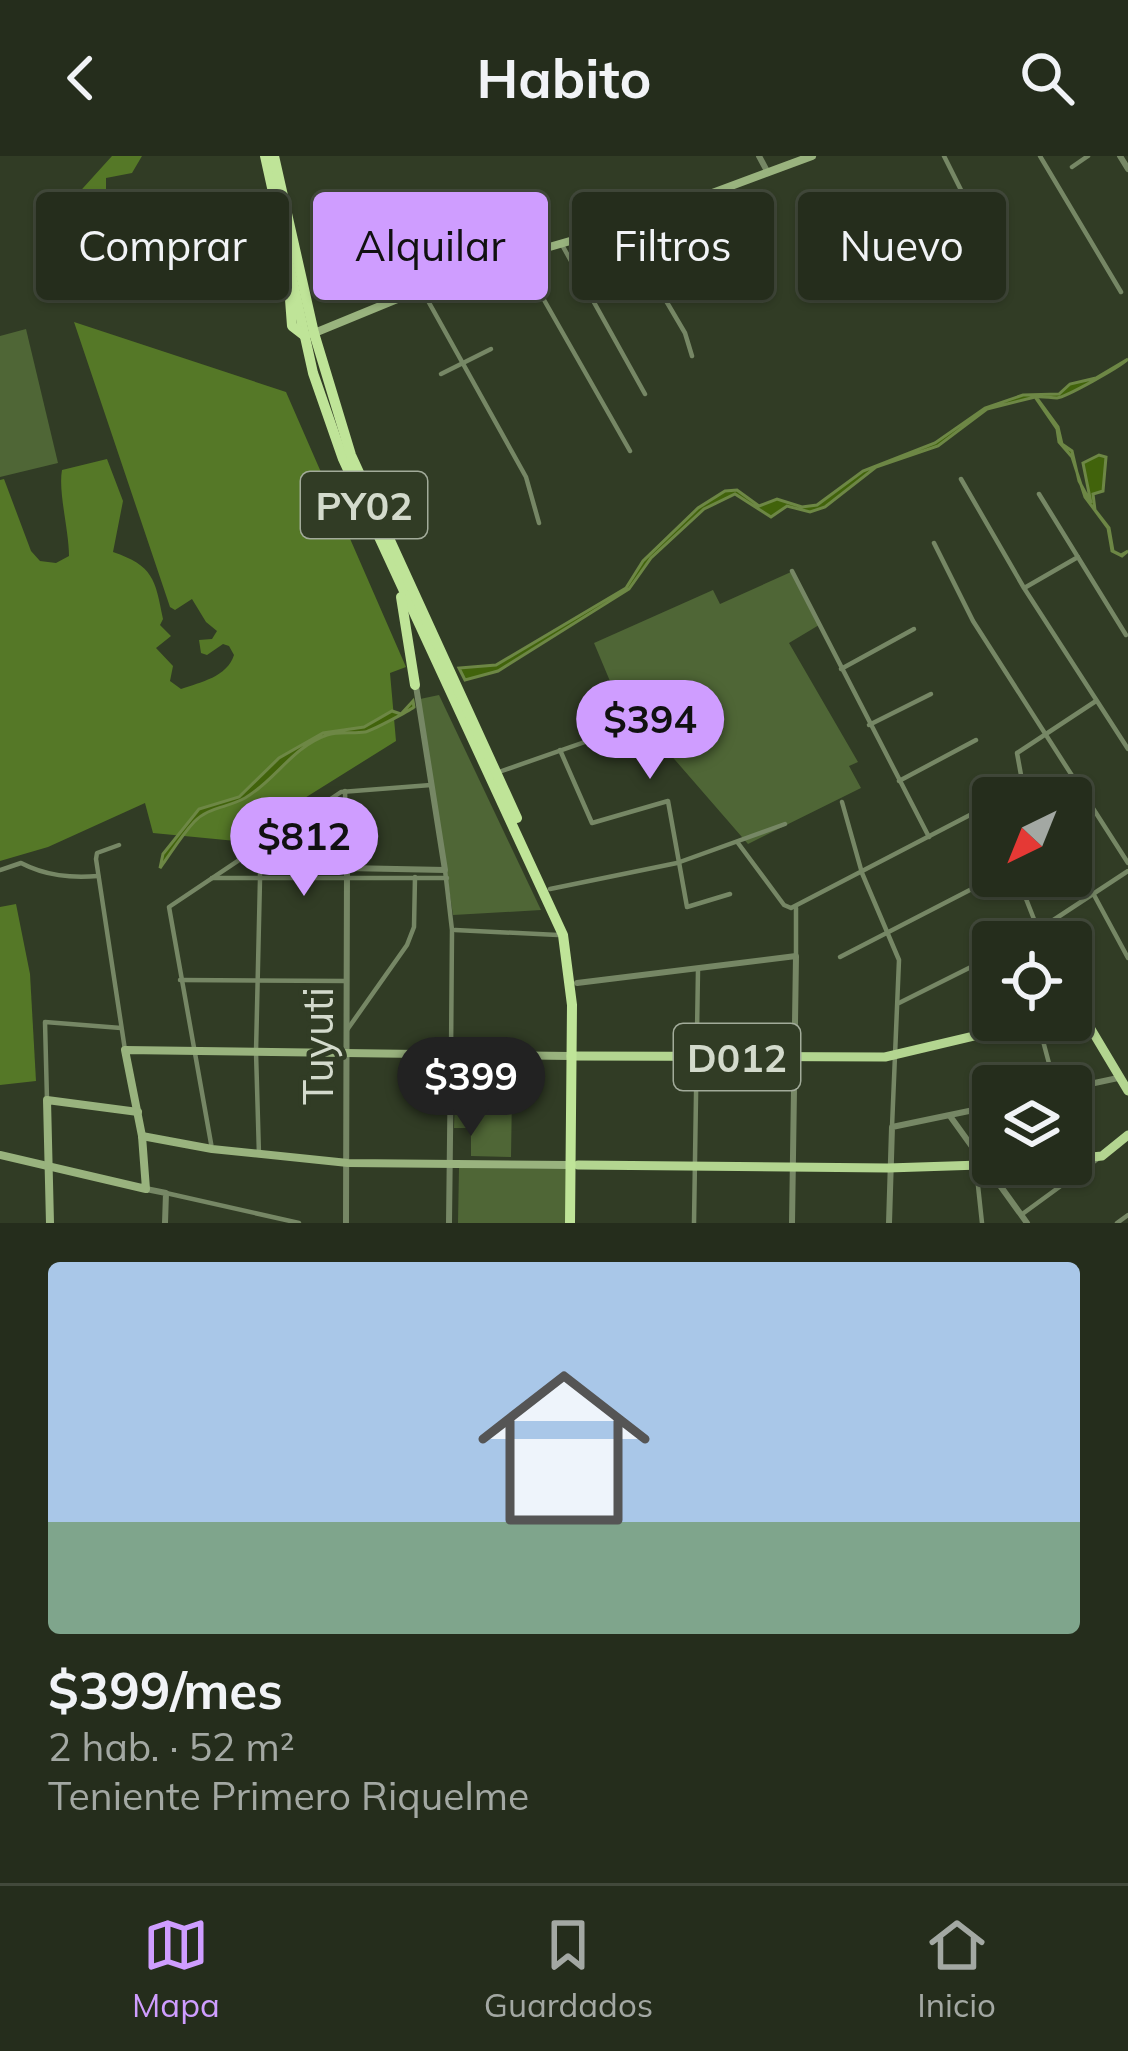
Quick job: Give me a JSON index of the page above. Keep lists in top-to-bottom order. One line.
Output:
{"streets":{"highway":["PY02"],"main road":["D012"],"street":["Tuyuti"]},"crossings":[["PY02","D012"],["Tuyuti","D012"]],"north":"bottom left","page":{"header":"Habito","chip":["Comprar","Alquilar","Filtros","Nuevo"],"price":["$394","$812","$399"],"list":[{"name":"$399/mes","note":"2 hab. · 52 m² · Teniente Primero Riquelme"}],"tabs":["Mapa","Guardados","Inicio"]}}
